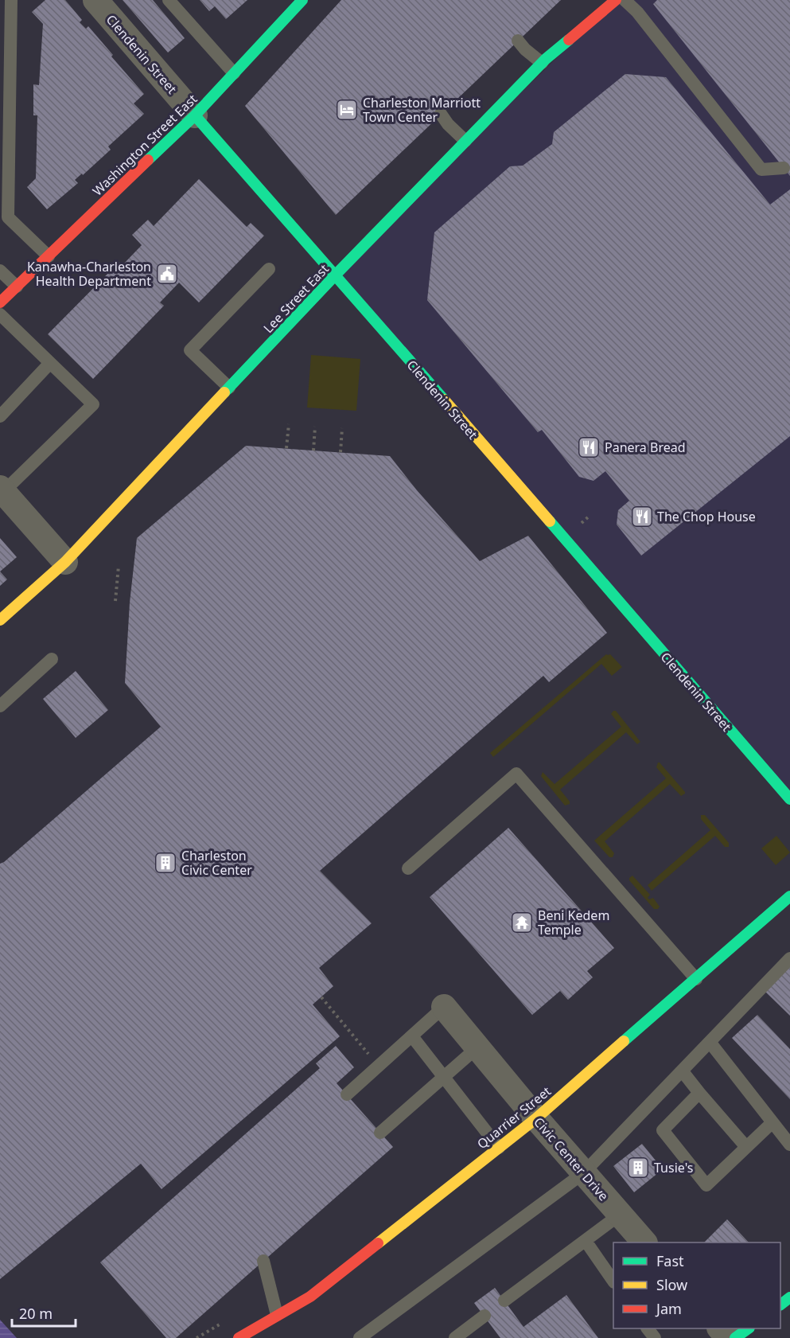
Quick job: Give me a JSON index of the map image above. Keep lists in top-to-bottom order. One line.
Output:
{"streets":{"main road":["Clendenin Street","Washington Street East","Lee Street East","Quarrier Street"],"street":["Civic Center Drive"]},"crossings":[["Clendenin Street","Washington Street East"],["Clendenin Street","Lee Street East"],["Quarrier Street","Civic Center Drive"]],"places":{"hotel":["Charleston Marriott Town Center"],"public building":["Kanawha-Charleston Health Department"],"restaurant":["Panera Bread","The Chop House"],"building":["Charleston Civic Center","Tusie's"],"temple":["Beni Kedem Temple"]},"legend":["Fast","Slow","Jam"],"scale_bar":"20 m"}
